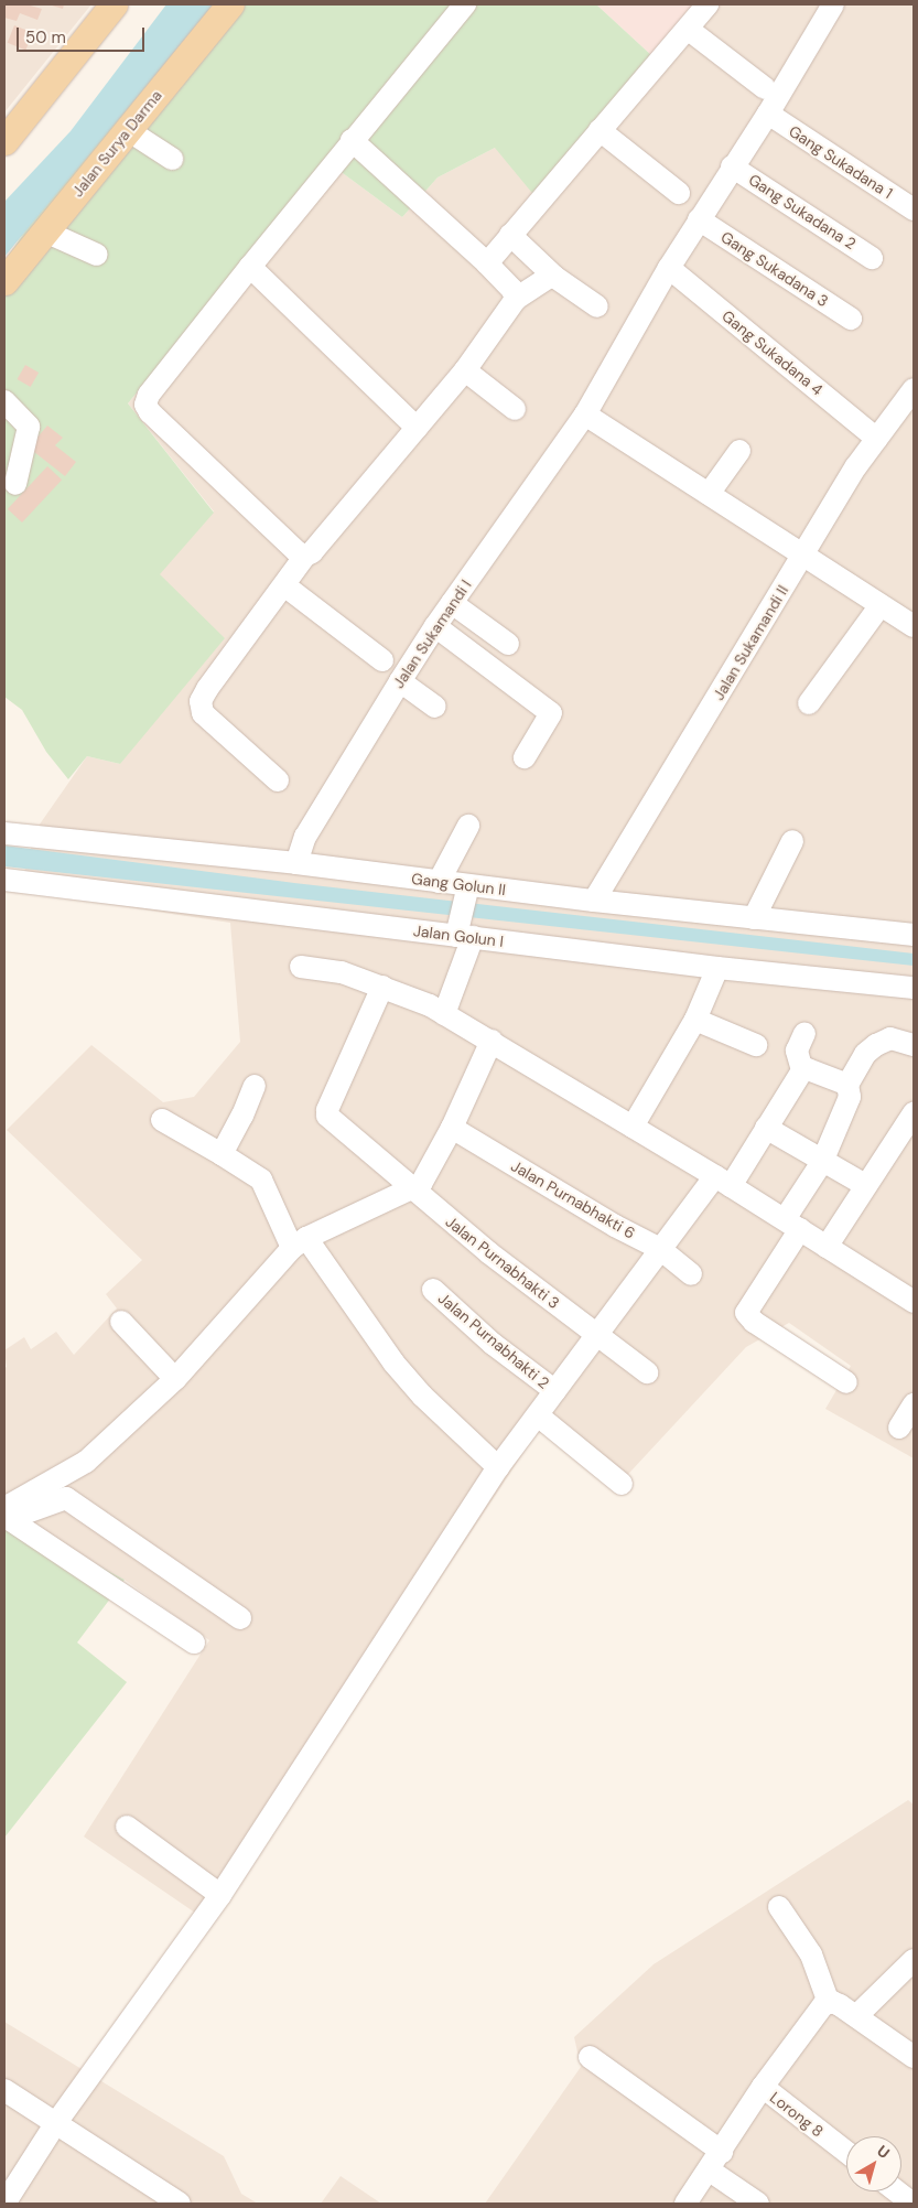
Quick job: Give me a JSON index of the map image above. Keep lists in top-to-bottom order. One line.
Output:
{"streets":{"main road":["Jalan Surya Darma"],"street":["Gang Sukadana 1","Gang Sukadana 2","Gang Sukadana 3","Gang Sukadana 4","Jalan Sukamandi I","Jalan Sukamandi II","Gang Golun II","Jalan Golun I","Jalan Purnabhakti 6","Jalan Purnabhakti 3","Jalan Purnabhakti 2","Lorong 8"]},"crossings":[["Gang Sukadana 1","Jalan Sukamandi I"],["Gang Sukadana 2","Jalan Sukamandi I"],["Gang Sukadana 3","Jalan Sukamandi I"],["Gang Sukadana 4","Jalan Sukamandi I"],["Gang Sukadana 4","Jalan Sukamandi II"],["Jalan Sukamandi I","Gang Golun II"],["Jalan Sukamandi II","Gang Golun II"]],"scale_bar":"50 m","north":"top right"}
